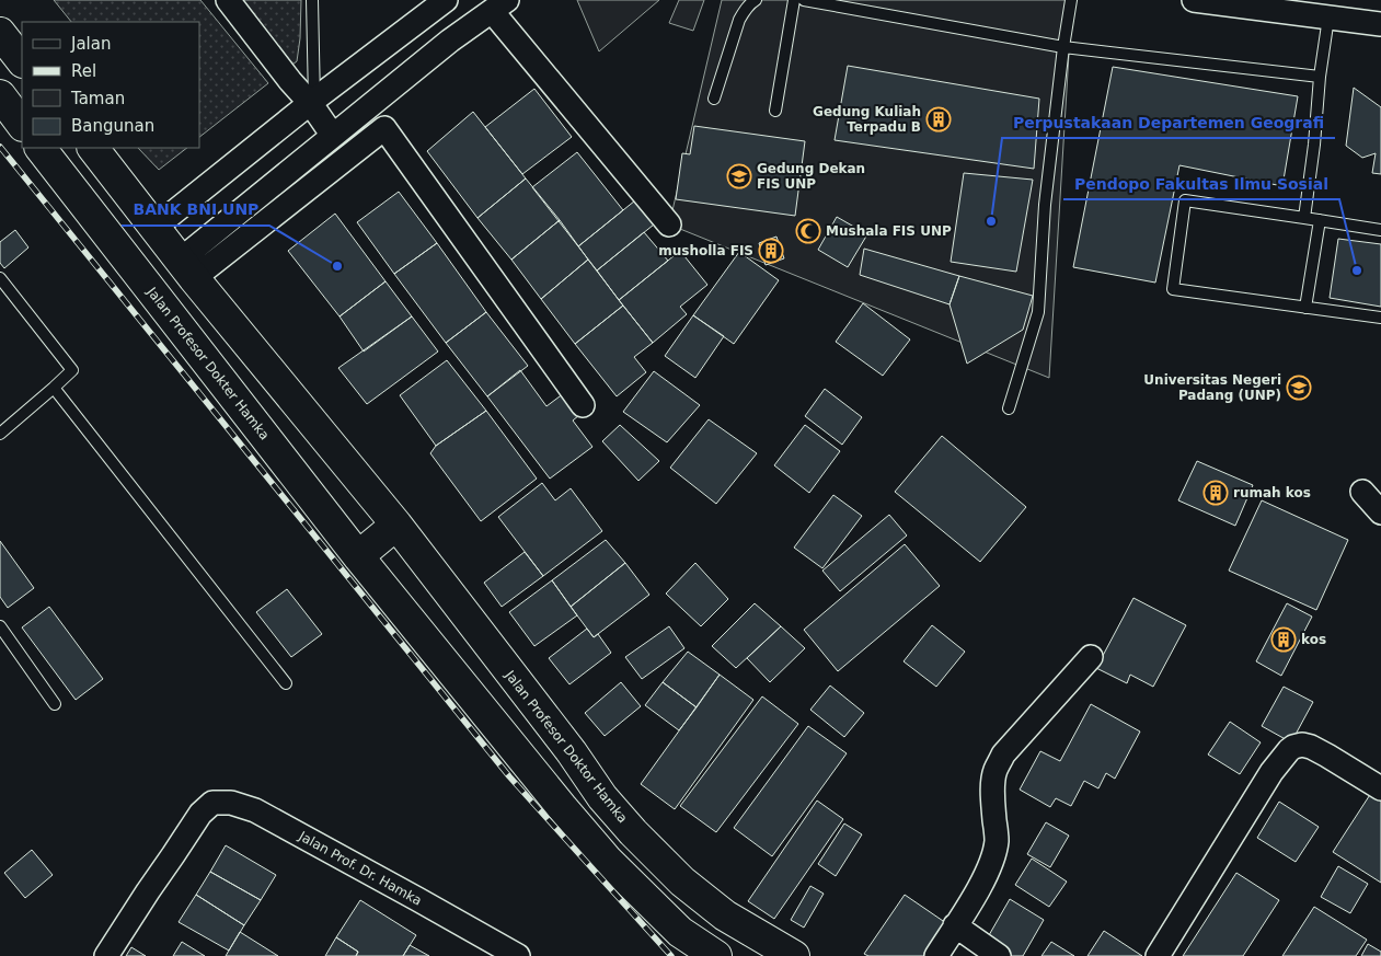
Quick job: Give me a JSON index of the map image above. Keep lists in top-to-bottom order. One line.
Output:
{"streets":{"highway":["Jalan Profesor Dokter Hamka","Jalan Profesor Doktor Hamka"],"street":["Jalan Prof. Dr. Hamka"]},"places":{"building":["Gedung Kuliah Terpadu B","musholla FIS","rumah kos","kos"],"school or university":["Gedung Dekan FIS UNP","Universitas Negeri Padang (UNP)"],"other":["Perpustakaan Departemen Geografi","BANK BNI UNP","Pendopo Fakultas Ilmu Sosial"],"mosque":["Mushala FIS UNP"]},"legend":["Jalan","Rel","Taman","Bangunan"]}
